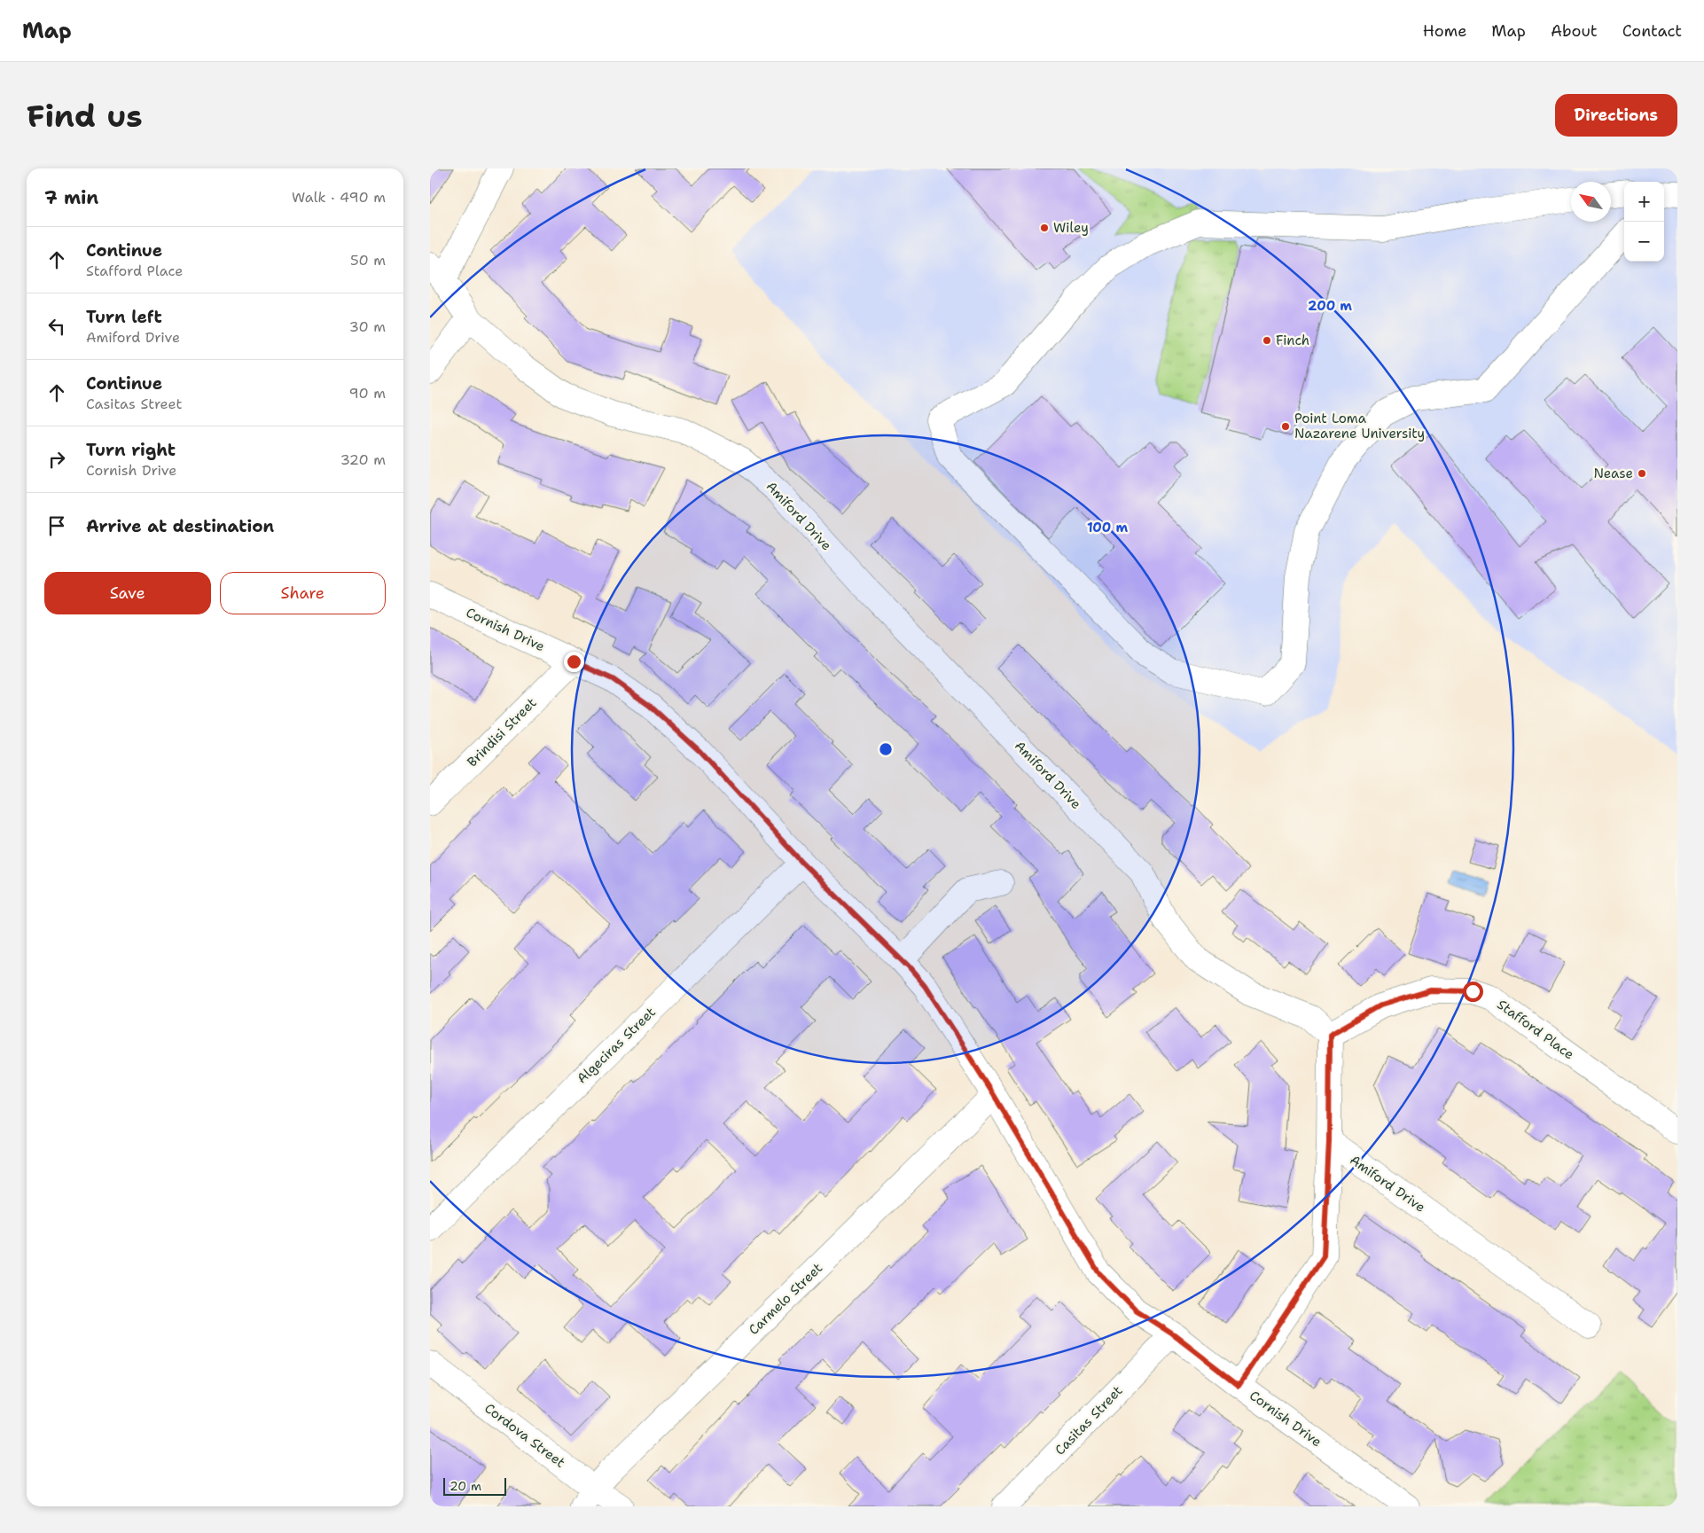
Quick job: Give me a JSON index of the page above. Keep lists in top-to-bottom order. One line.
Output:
{"streets":{"street":["Amiford Drive","Cornish Drive","Brindisi Street","Stafford Place","Algeciras Street","Carmelo Street","Casitas Street","Cordova Street"]},"crossings":[["Amiford Drive","Stafford Place"],["Cornish Drive","Brindisi Street"],["Cornish Drive","Algeciras Street"],["Cornish Drive","Carmelo Street"],["Cornish Drive","Casitas Street"],["Carmelo Street","Cordova Street"]],"places":["Wiley","Finch","Point Loma Nazarene University","Nease"],"scale_bar":"20 m","north":"top left","page":{"header":"Map","nav":["Home","Map","About","Contact"],"buttons":["Directions",["Save","Share"]],"title":"Find us","heading":["7 min","Walk · 490 m"],"map_buttons":["+","−"],"list":[["Continue","Stafford Place","50 m"],["Turn left","Amiford Drive","30 m"],["Continue","Casitas Street","90 m"],["Turn right","Cornish Drive","320 m"],"Arrive at destination"],"scale":"20 m"},"rings":["200 m","100 m"]}
